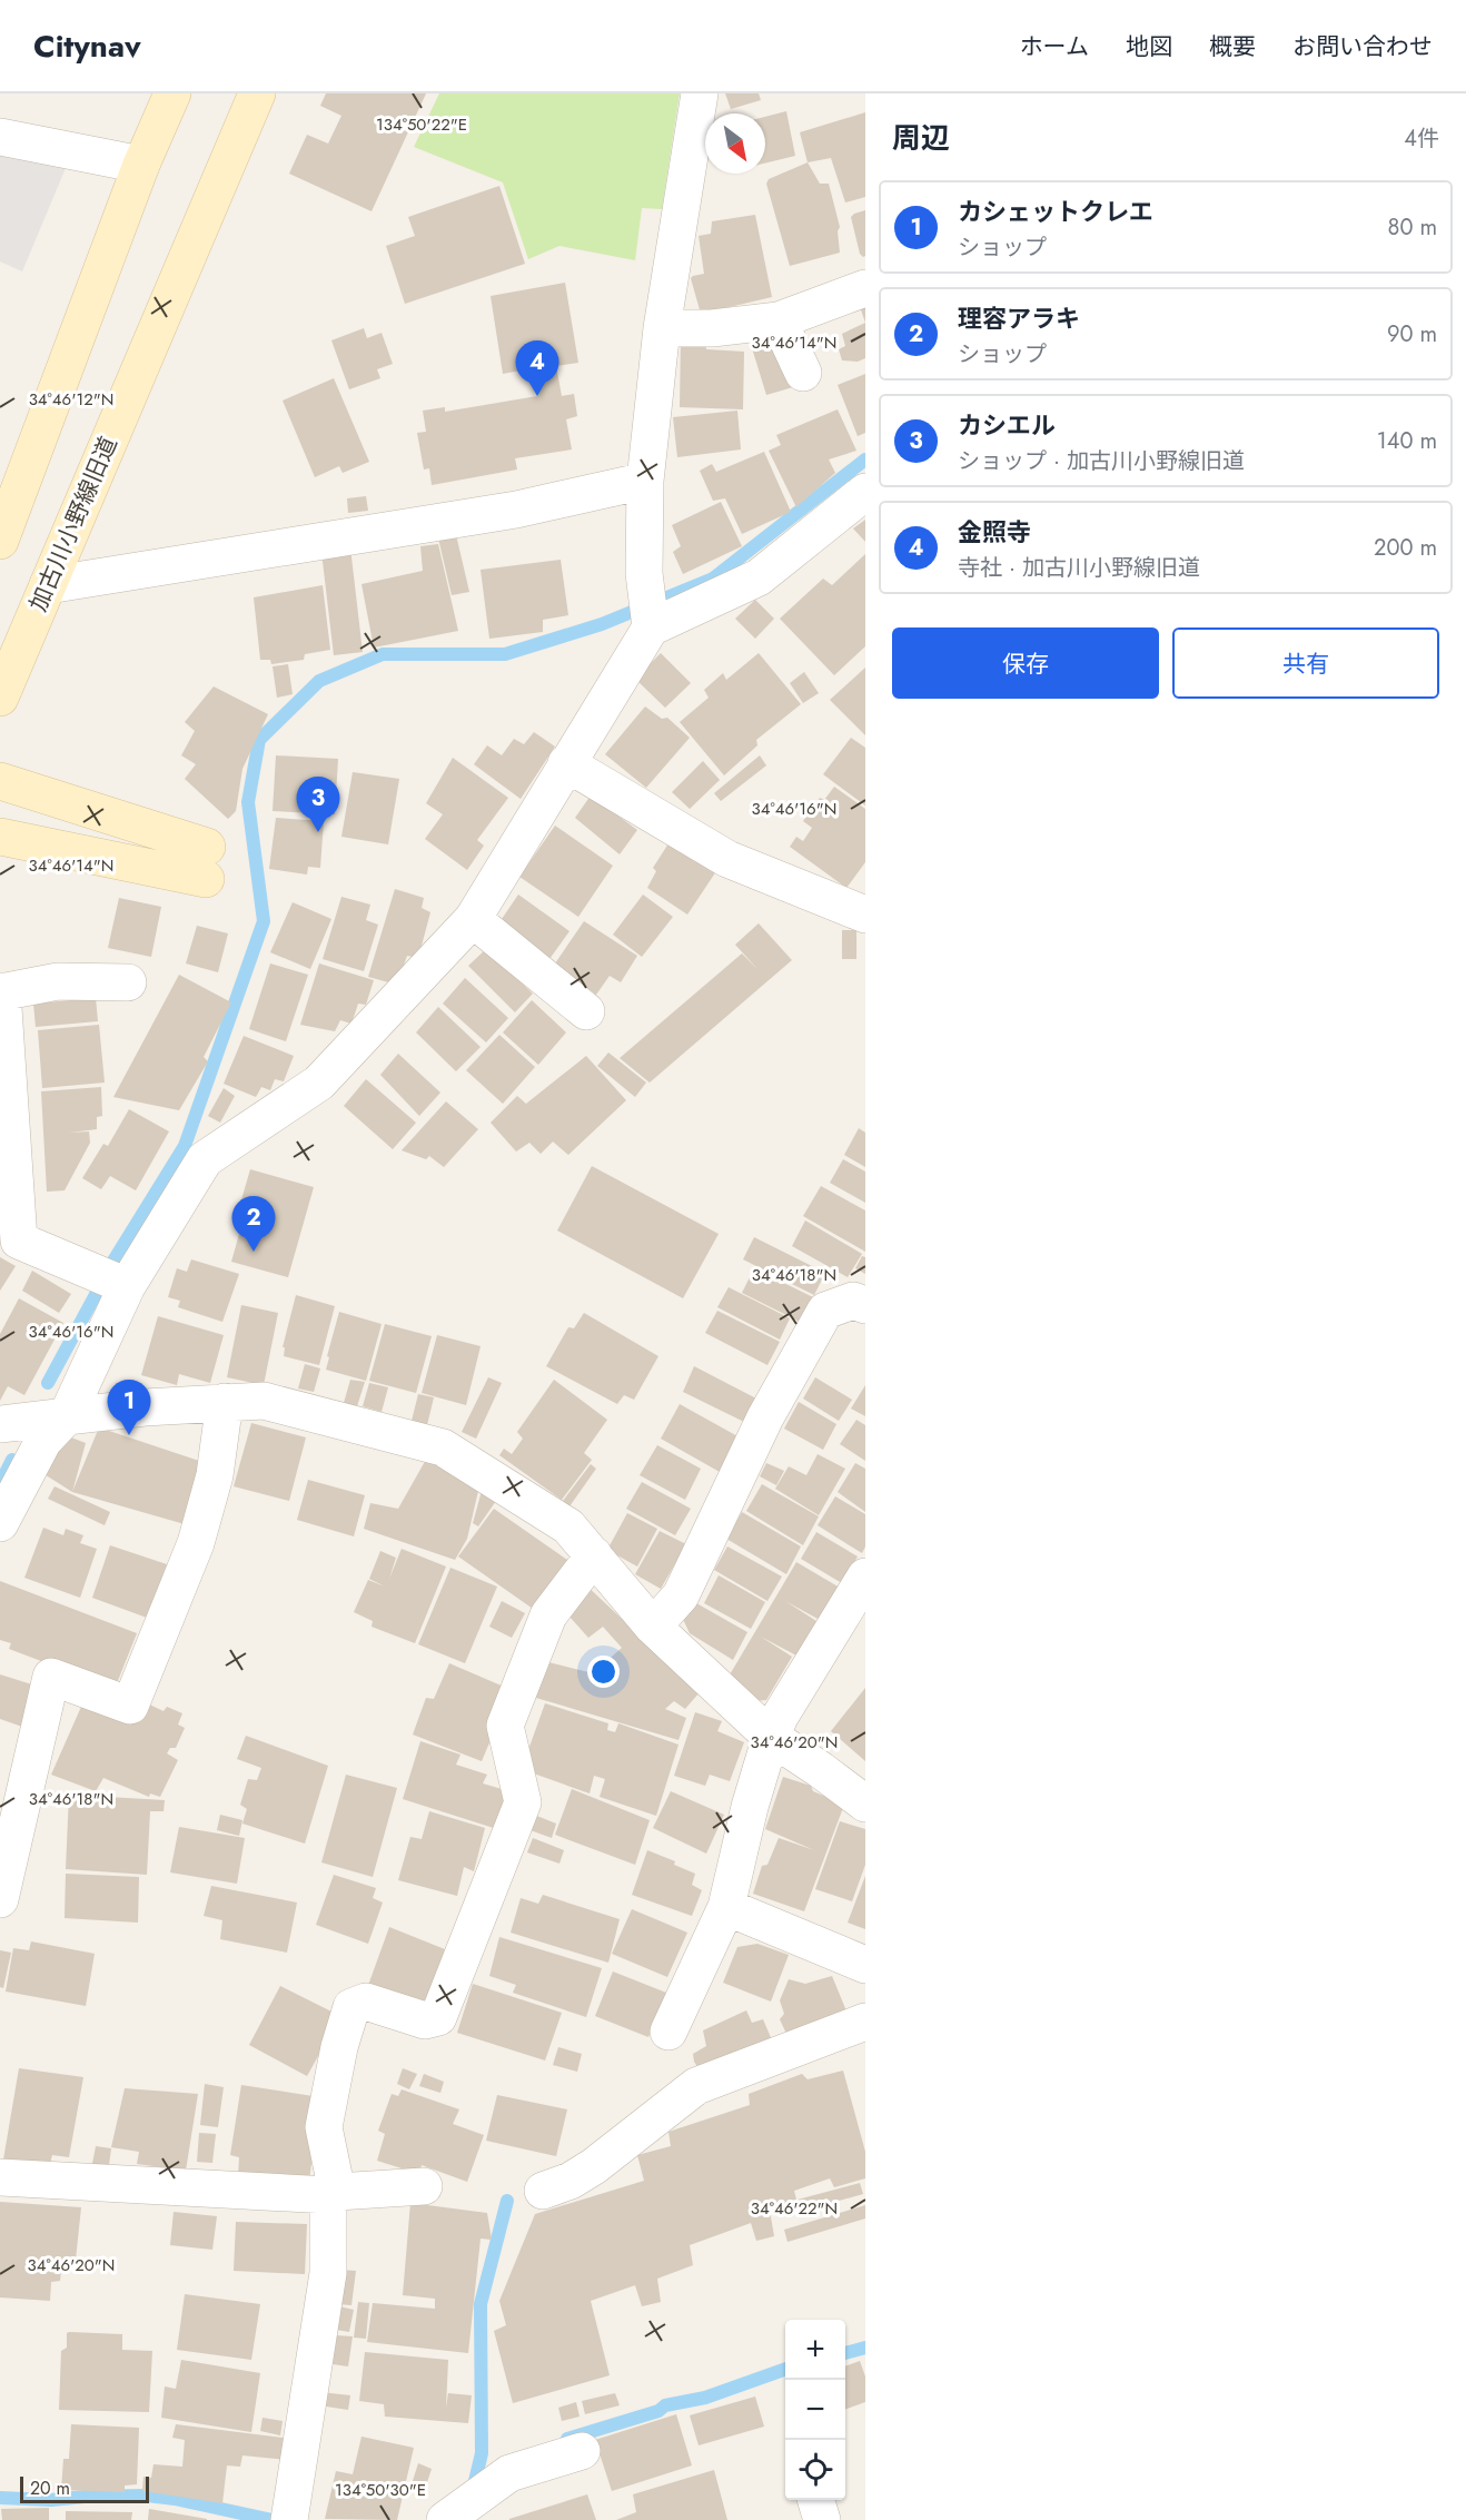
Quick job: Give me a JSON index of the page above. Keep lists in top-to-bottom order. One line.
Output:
{"streets":{"street":["加古川小野線旧道"]},"scale_bar":"20 m","north":"bottom right","page":{"header":"Citynav","nav":["ホーム","地図","概要","お問い合わせ"],"heading":["周辺","4件"],"list":[{"mark":"1","name":"カシェットクレエ","note":"ショップ","value":"80 m"},{"mark":"2","name":"理容アラキ","note":"ショップ","value":"90 m"},{"mark":"3","name":"カシエル","note":"ショップ · 加古川小野線旧道","value":"140 m"},{"mark":"4","name":"金照寺","note":"寺社 · 加古川小野線旧道","value":"200 m"}],"pins":["4","3","2","1"],"buttons":["保存","共有"],"map_buttons":["+","−"],"scale":"20 m"},"coordinates":["134°50'22\"E","34°46'14\"N","34°46'12\"N","34°46'16\"N","34°46'18\"N","34°46'20\"N","34°46'22\"N","134°50'30\"E"]}
